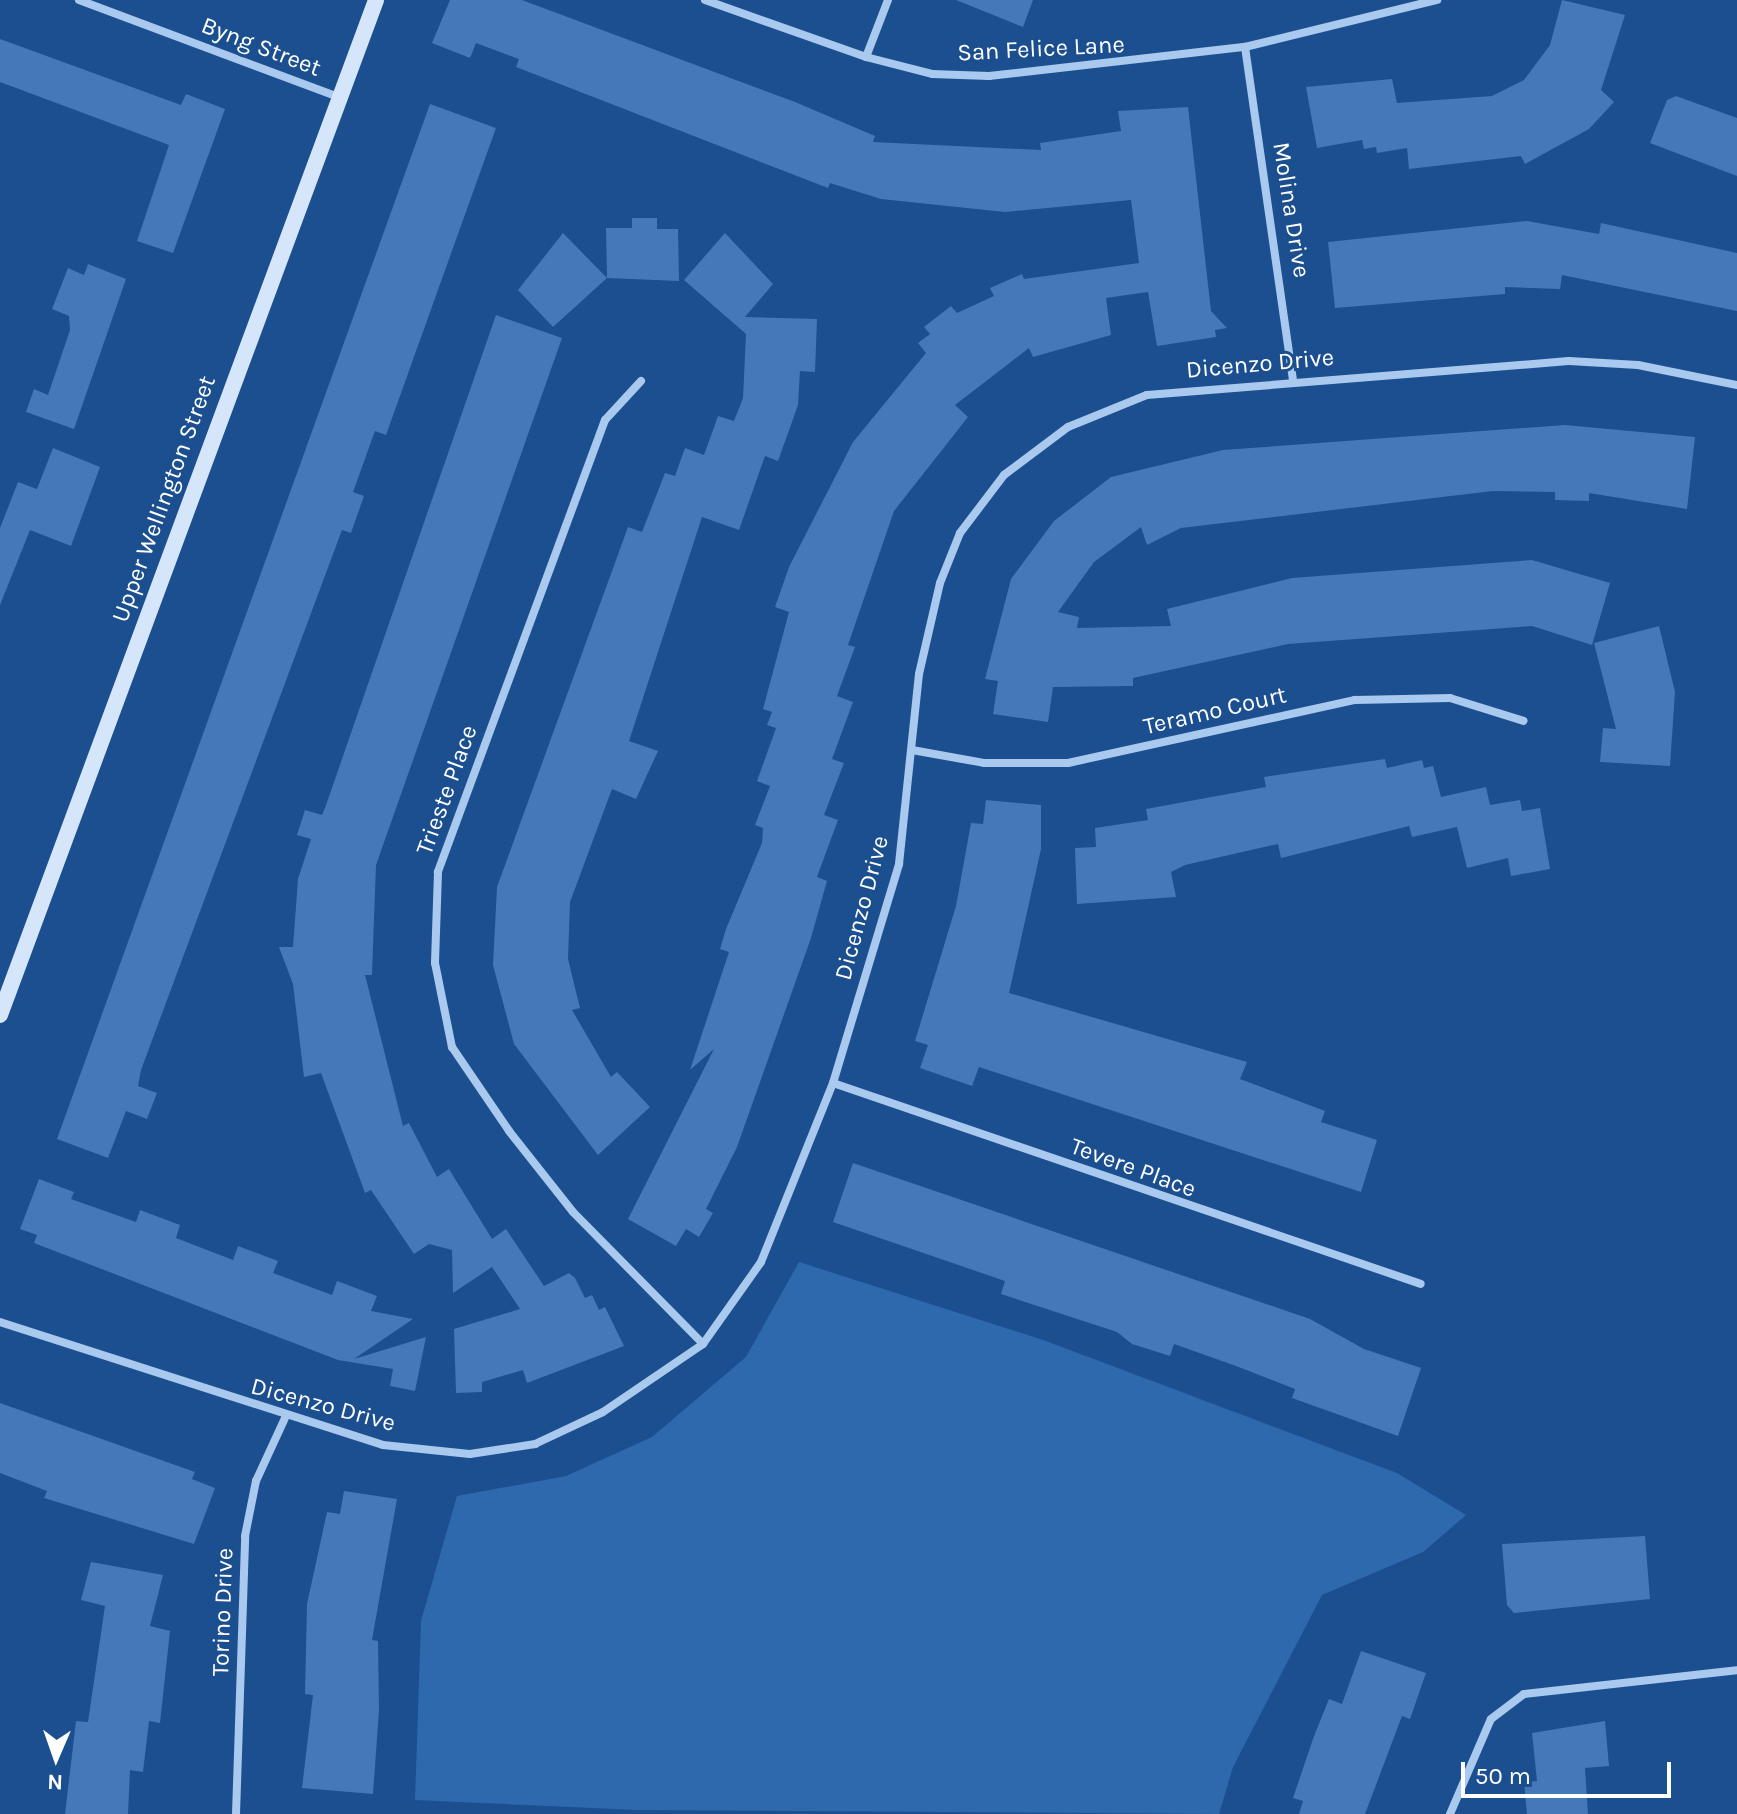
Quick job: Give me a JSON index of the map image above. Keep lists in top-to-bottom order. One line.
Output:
{"streets":{"main road":["Upper Wellington Street"],"street":["Byng Street","San Felice Lane","Molina Drive","Dicenzo Drive","Teramo Court","Trieste Place","Tevere Place","Torino Drive"]},"crossings":[["Byng Street","Upper Wellington Street"],["San Felice Lane","Molina Drive"],["Molina Drive","Dicenzo Drive"],["Dicenzo Drive","Teramo Court"],["Dicenzo Drive","Trieste Place"],["Dicenzo Drive","Tevere Place"],["Dicenzo Drive","Torino Drive"]],"scale_bar":"50 m","north":"bottom"}
